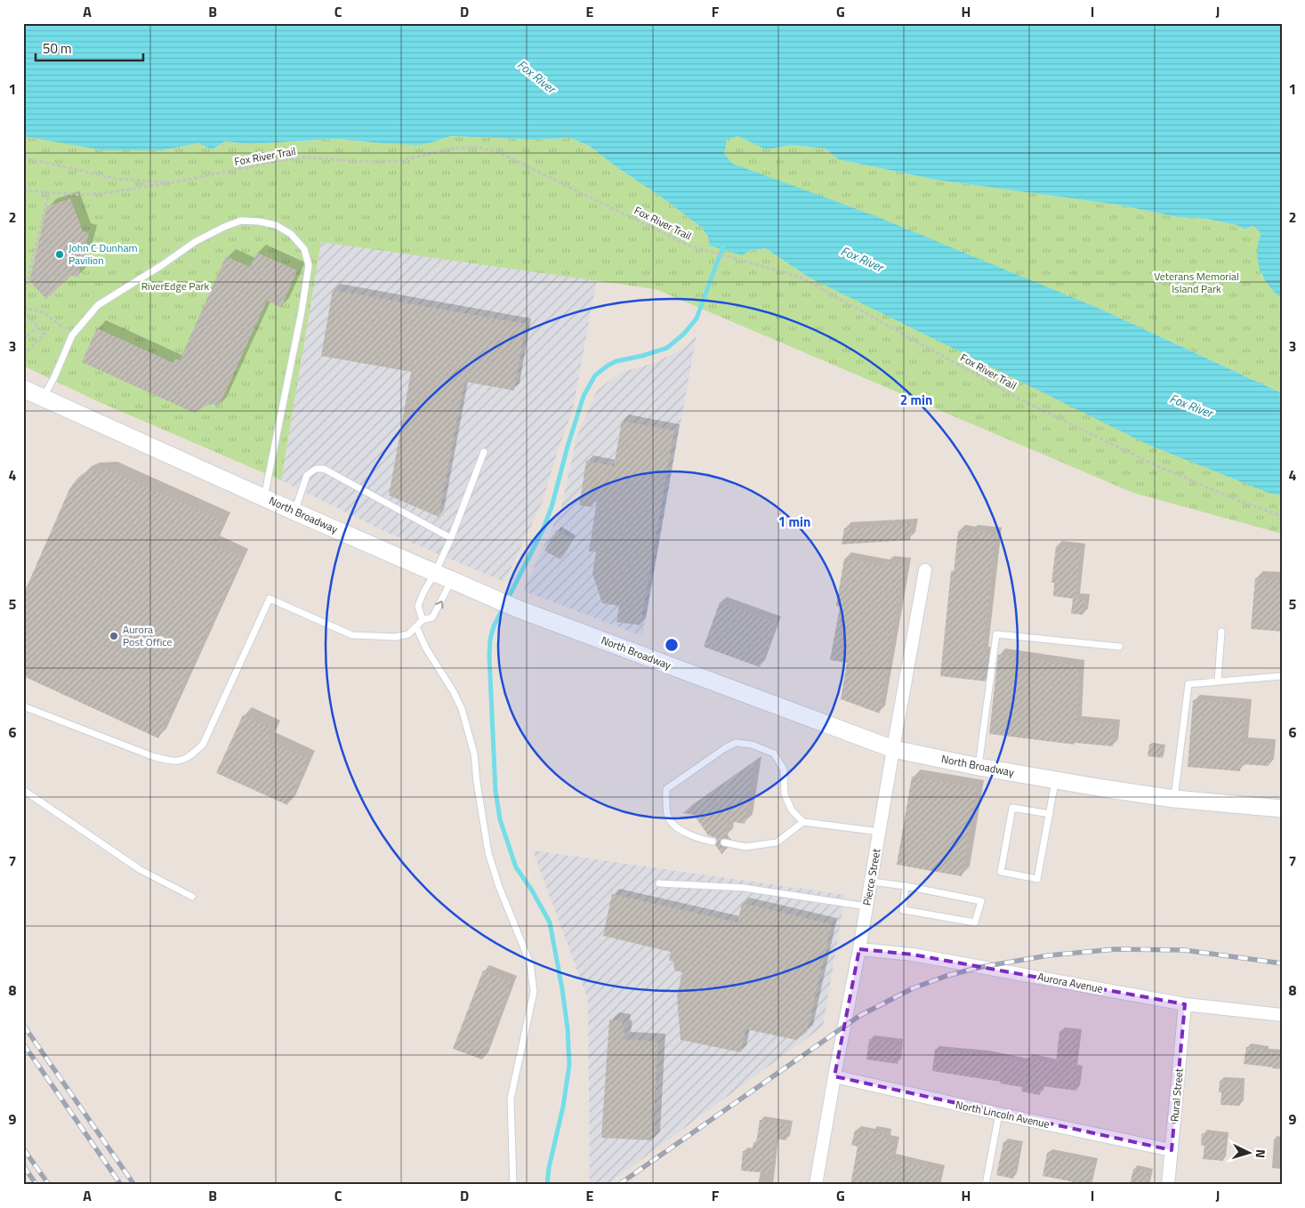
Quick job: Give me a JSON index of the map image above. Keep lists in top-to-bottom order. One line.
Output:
{"streets":{"main road":["North Broadway"],"street":["Pierce Street","Aurora Avenue","Rural Street","North Lincoln Avenue"],"path":["Fox River Trail"]},"crossings":[["North Broadway","Pierce Street"],["Pierce Street","Aurora Avenue"],["Pierce Street","North Lincoln Avenue"],["Aurora Avenue","Rural Street"],["Rural Street","North Lincoln Avenue"]],"water":["Fox River"],"parks":["Veterans Memorial Island Park","RiverEdge Park"],"places":["John C Dunham Pavilion","Aurora Post Office"],"scale_bar":"50 m","north":"right","grid":{"columns":["A","B","C","D","E","F","G","H","I","J"],"rows":["1","2","3","4","5","6","7","8","9"]},"rings":["2 min","1 min"]}
